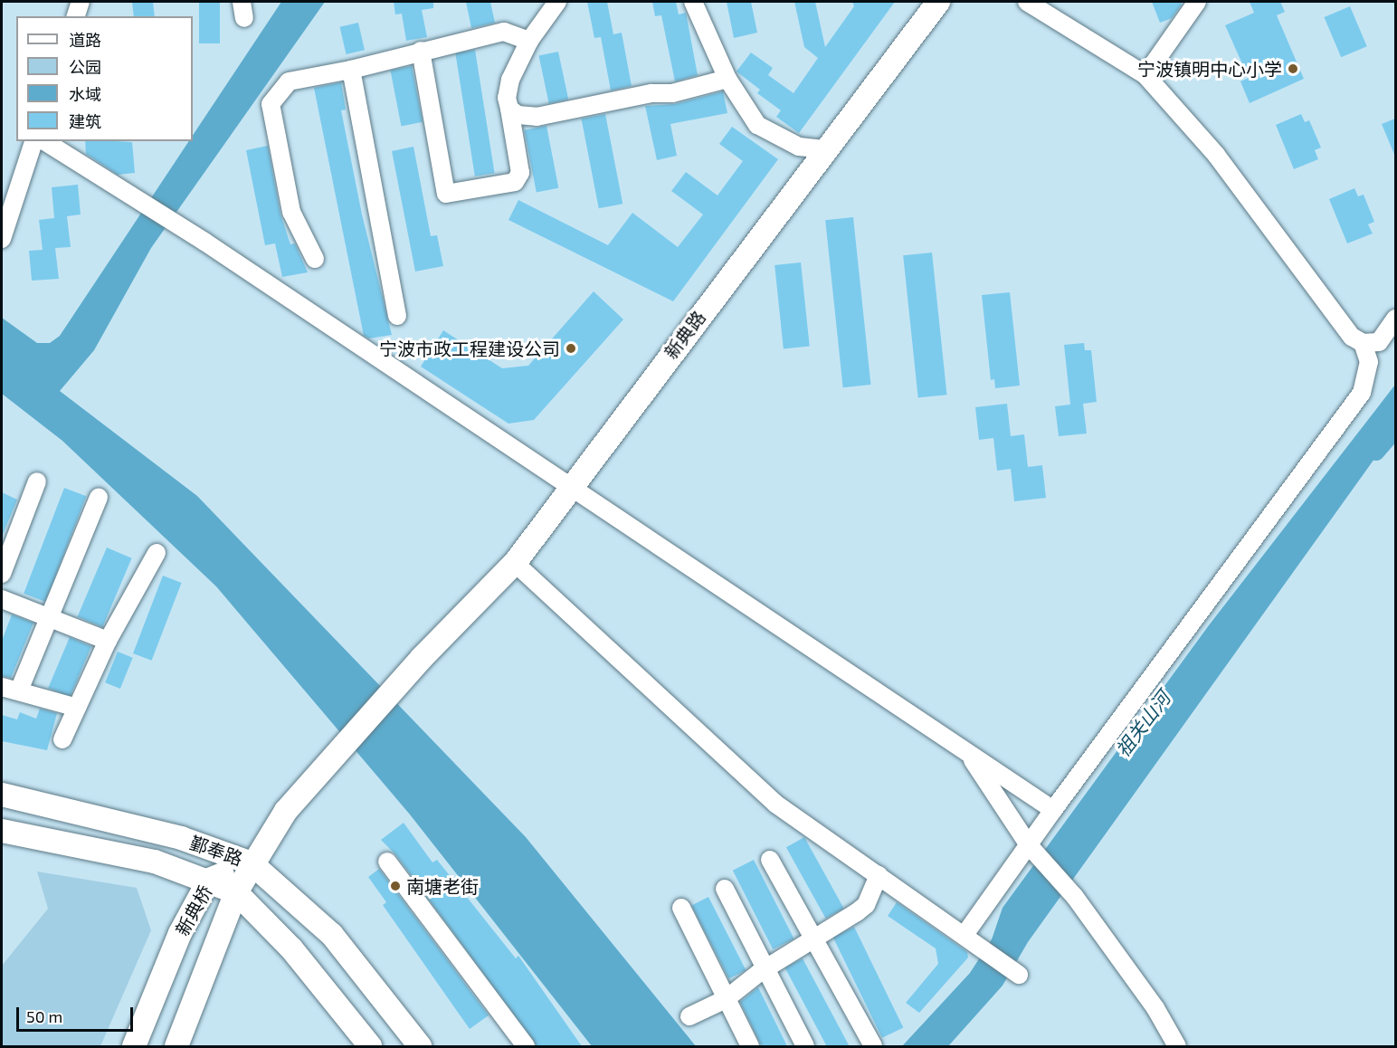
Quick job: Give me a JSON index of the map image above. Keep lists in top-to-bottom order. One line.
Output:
{"streets":{"main road":["新典路","鄞奉路","新典桥"]},"crossings":[["新典路","鄞奉路"],["新典路","新典桥"],["鄞奉路","新典桥"]],"water":["祖关山河"],"places":["宁波镇明中心小学","宁波市政工程建设公司","南塘老街"],"legend":["道路","公园","水域","建筑"],"scale_bar":"50 m"}
